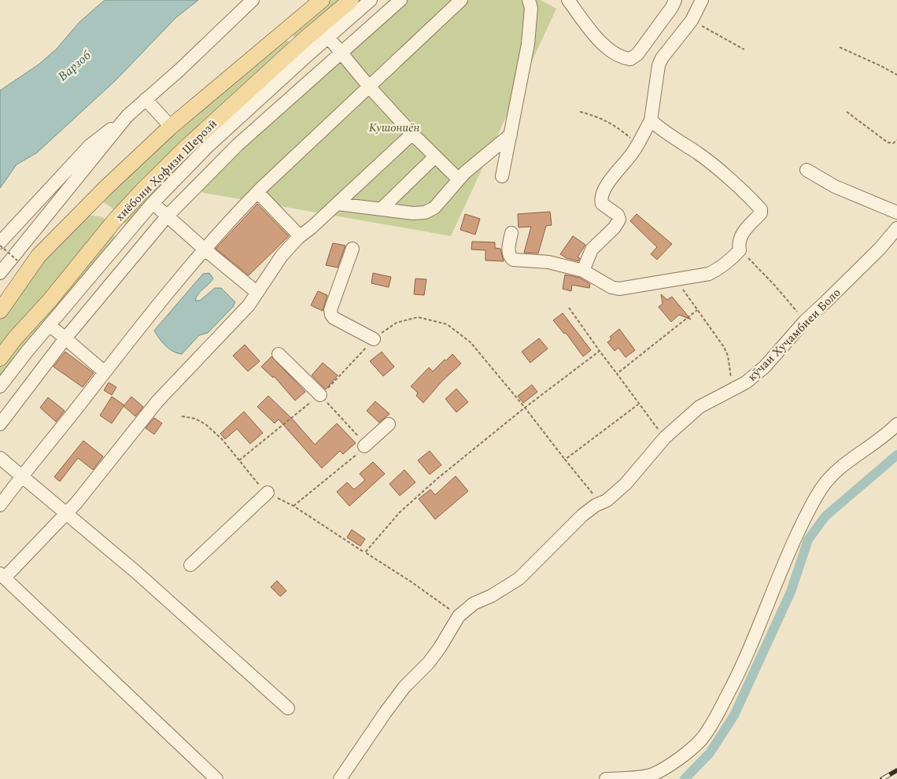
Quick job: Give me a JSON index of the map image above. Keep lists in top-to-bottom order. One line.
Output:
{"streets":{"main road":["хиёбони Ҳофизи Шерозӣ"],"street":["кӯчаи Хуҷамбиеи Боло"]},"water":["Варзоб"],"parks":["Кушониён"]}
